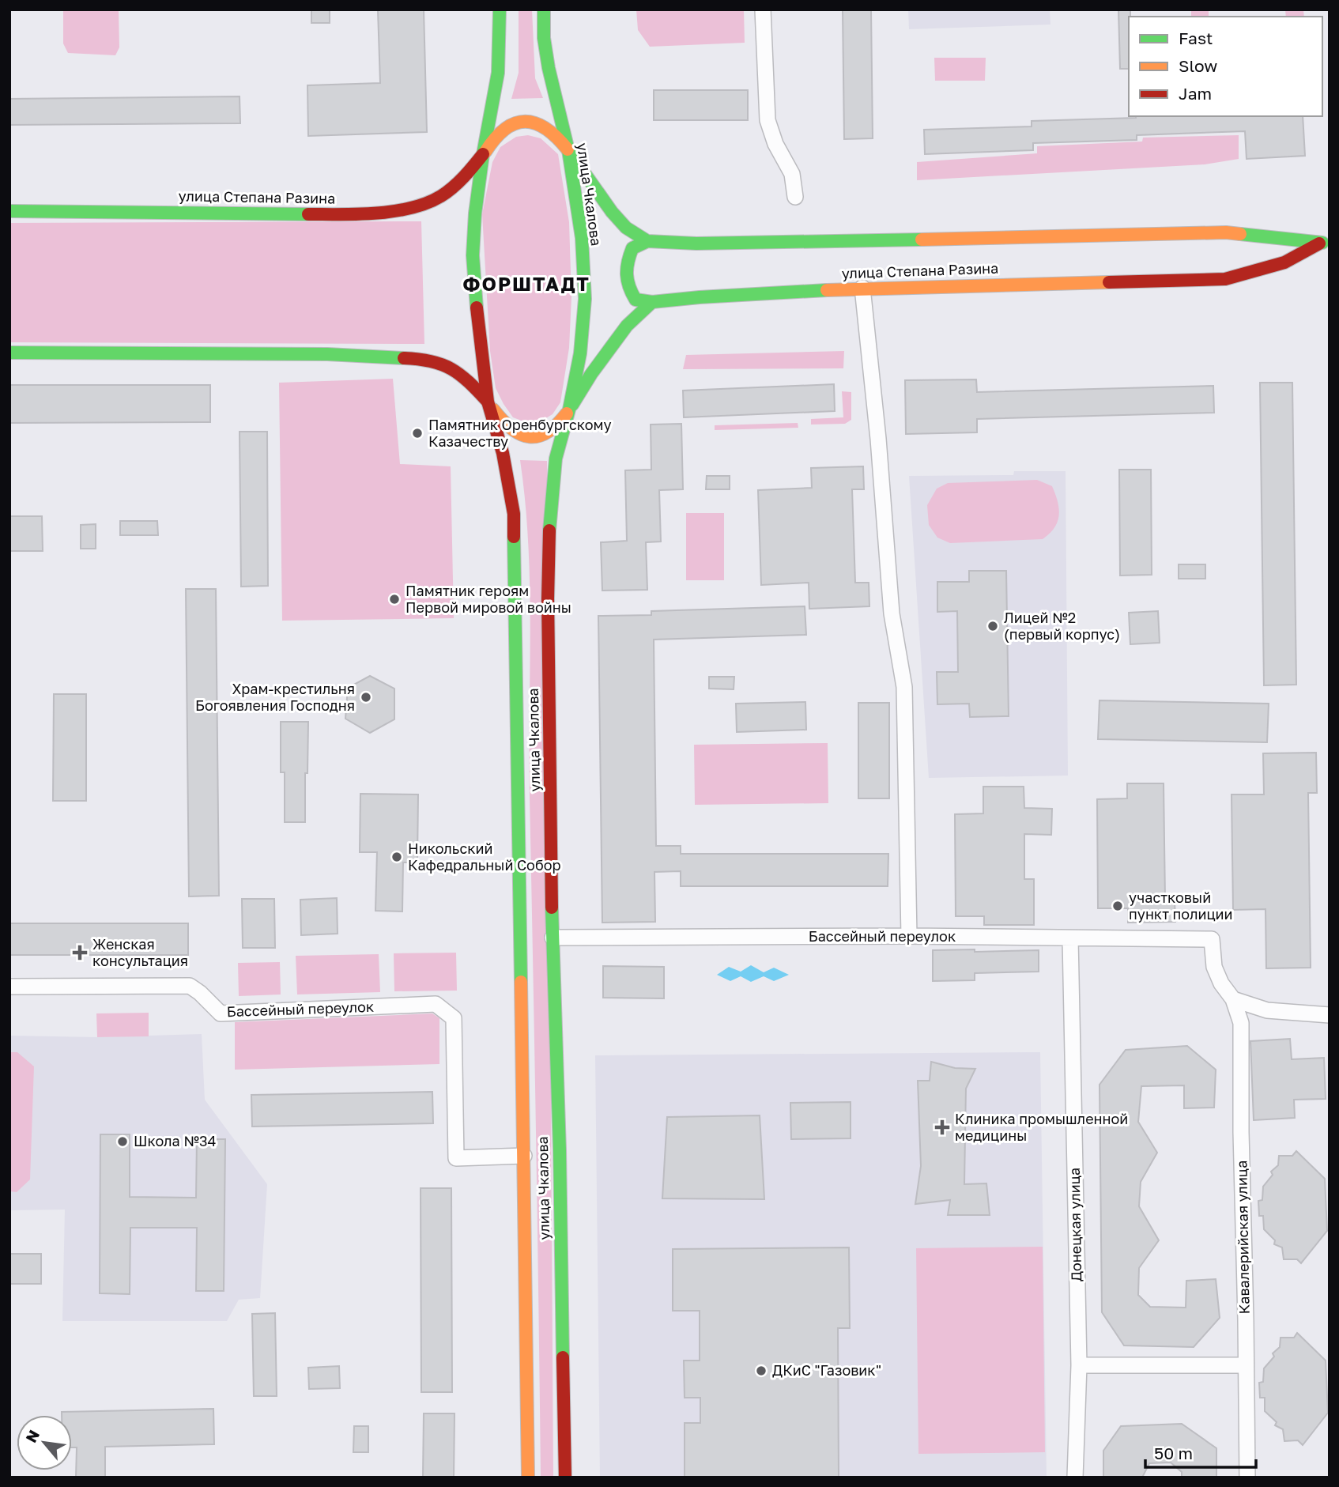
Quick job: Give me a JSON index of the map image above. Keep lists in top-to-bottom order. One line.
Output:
{"streets":{"main road":["улица Чкалова","улица Степана Разина"],"street":["Бассейный переулок","Донецкая улица","Кавалерийская улица"]},"crossings":[["улица Чкалова","улица Степана Разина"],["улица Чкалова","Бассейный переулок"],["Бассейный переулок","Донецкая улица"],["Бассейный переулок","Кавалерийская улица"]],"districts":["ФОРШТАДТ"],"places":{"other":["Памятник Оренбургскому Казачеству","Памятник героям Первой мировой войны","Лицей №2 (первый корпус)","Храм-крестильня Богоявления Господня","Никольский Кафедральный Собор","участковый пункт полиции","Школа №34","ДКиC \"Газовик\""],"health":["Женская консультация","Клиника промышленной медицины"]},"legend":["Fast","Slow","Jam"],"scale_bar":"50 m","north":"top left"}
